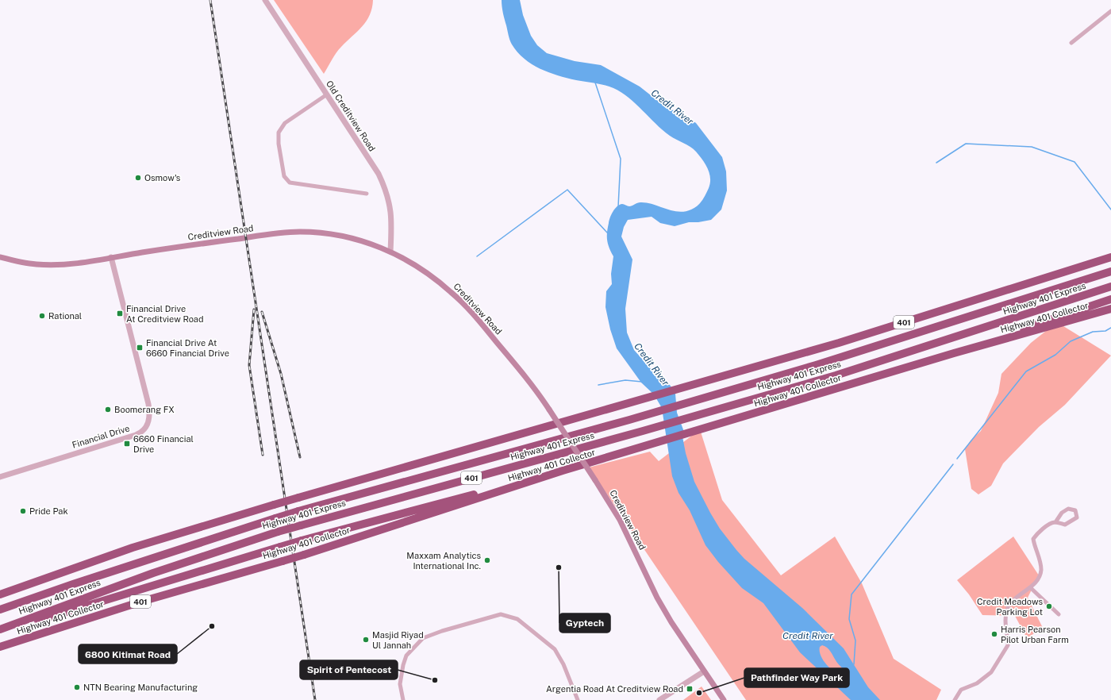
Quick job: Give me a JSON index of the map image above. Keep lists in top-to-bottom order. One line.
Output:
{"streets":{"highway":["Highway 401 Express","Highway 401 Collector","401"],"main road":["Creditview Road"],"street":["Old Creditview Road","Financial Drive"]},"crossings":[["Old Creditview Road","Creditview Road"],["Creditview Road","Financial Drive"]],"water":["Credit River"],"places":{"other":["Osmow's","Rational","Boomerang FX","Pride Pak","Maxxam Analytics International Inc.","Gyptech","Credit Meadows Parking Lot","6800 Kitimat Road","Harris Pearson Pilot Urban Farm","Masjid Riyad Ul Jannah","Spirit of Pentecost","NTN Bearing Manufacturing","Pathfinder Way Park"],"transit":["Financial Drive At Creditview Road","Financial Drive At 6660 Financial Drive","6660 Financial Drive","Argentia Road At Creditview Road"]}}
